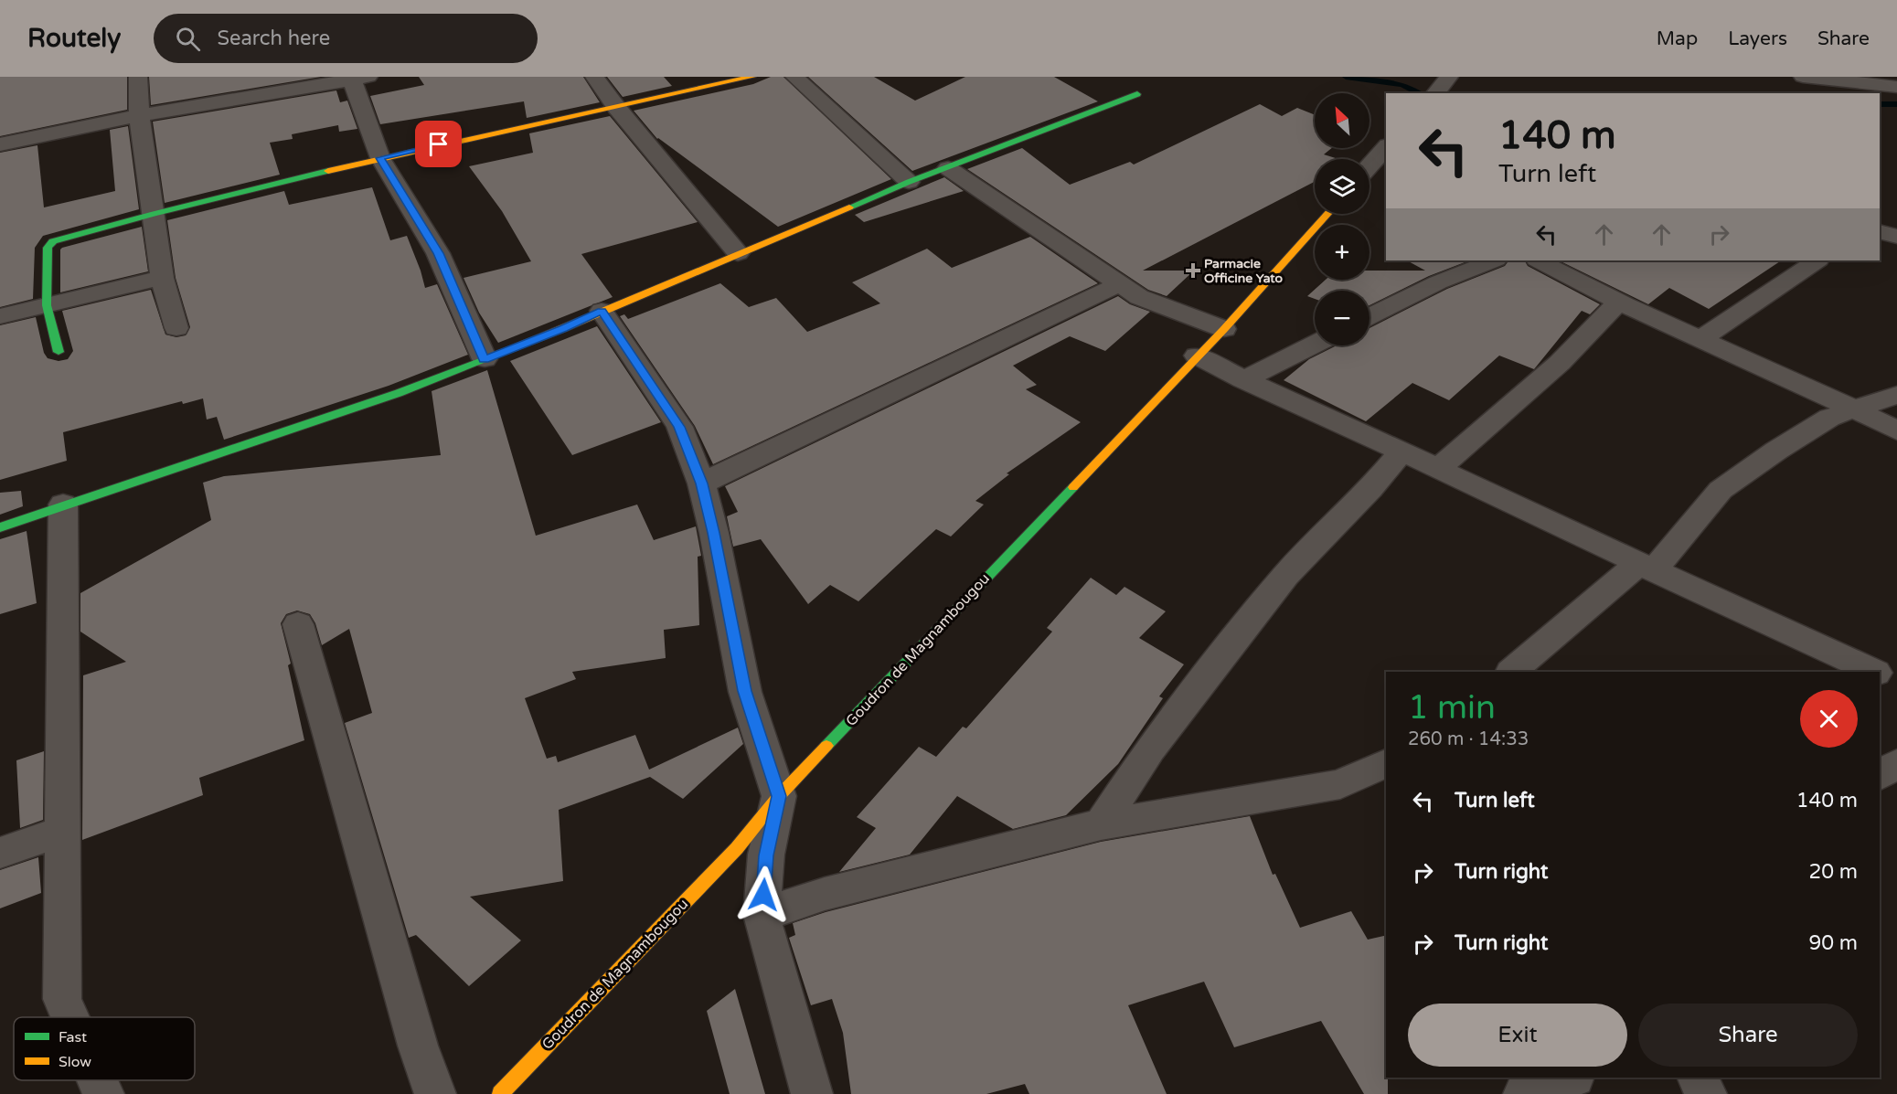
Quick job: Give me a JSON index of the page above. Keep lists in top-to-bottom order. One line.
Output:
{"streets":{"street":["Goudron de Magnambougou"]},"places":{"health":["Parmacie Officine Yato"]},"legend":["Fast","Slow"],"north":"top left","page":{"header":"Routely","search":"Search here","nav":["Map","Layers","Share"],"map_buttons":["+","−"],"turn":["140 m","Turn left"],"heading":["1 min","260 m · 14:33"],"list":[{"name":"Turn left","value":"140 m"},{"name":"Turn right","value":"20 m"},{"name":"Turn right","value":"90 m"}],"buttons":["Exit","Share"]}}
